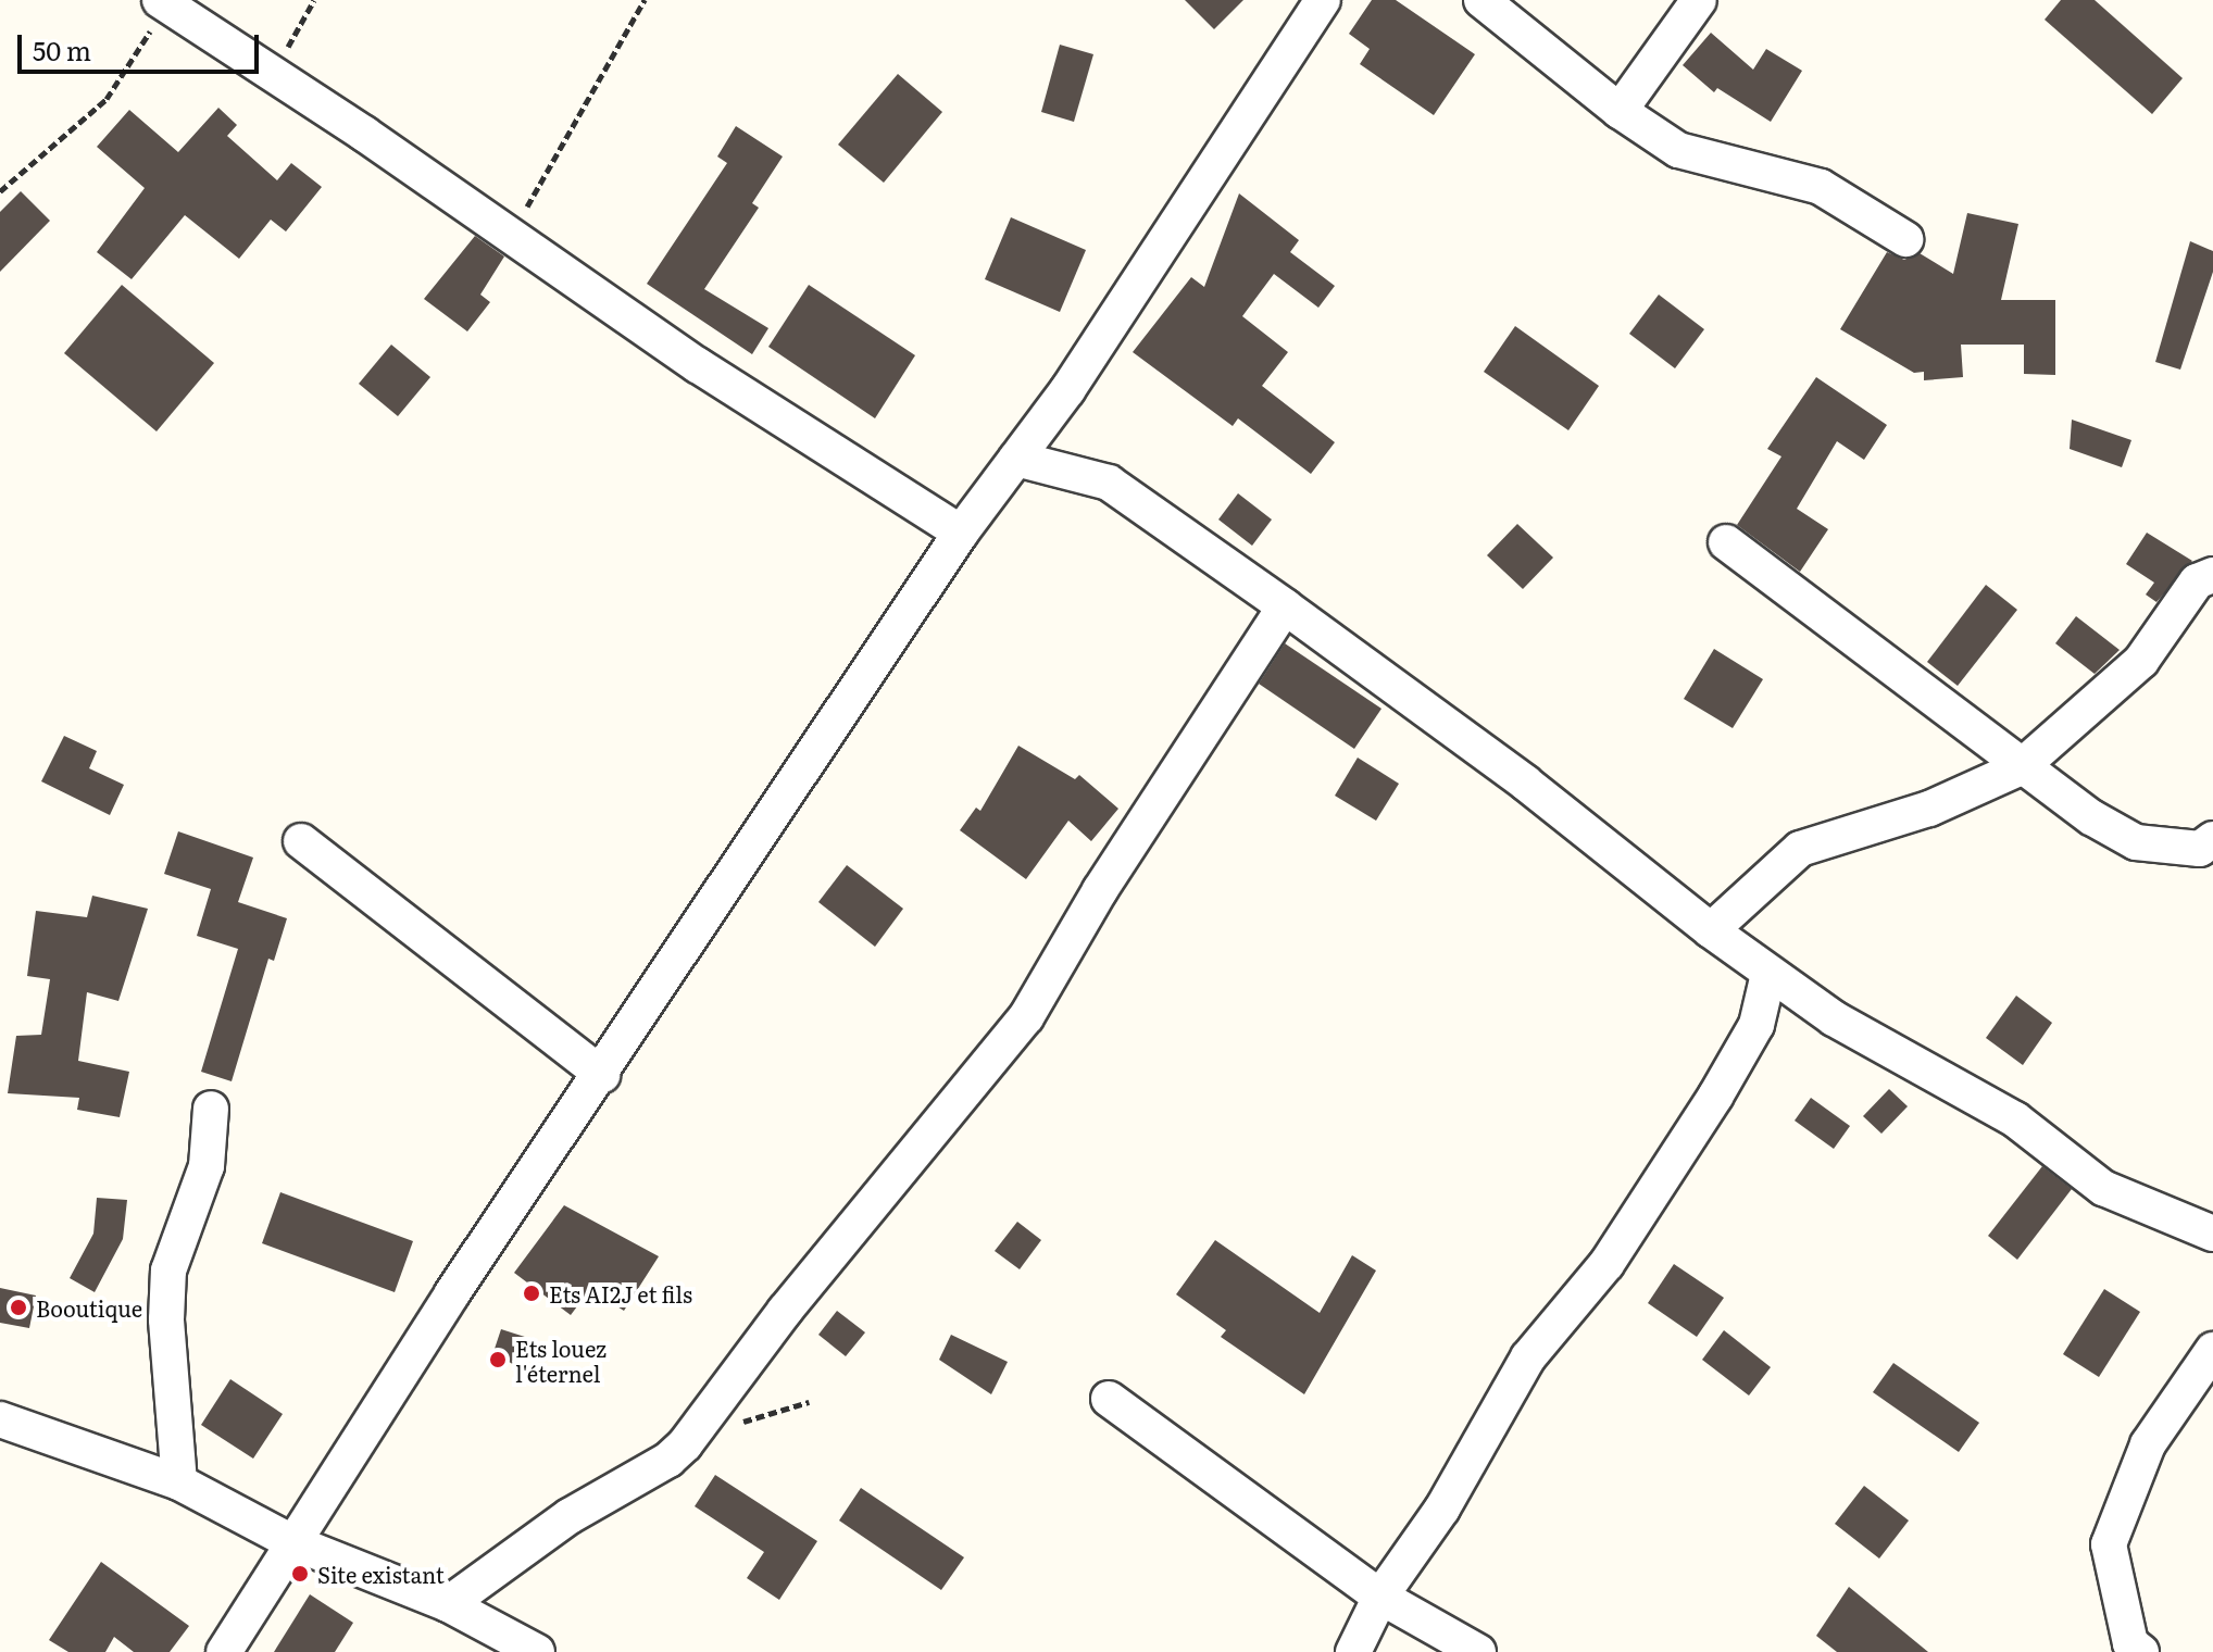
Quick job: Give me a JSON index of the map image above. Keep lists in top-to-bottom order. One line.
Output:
{"places":["Ets AI2J et fils","Booutique","Ets louez l'éternel","Site existant"],"scale_bar":"50 m"}
